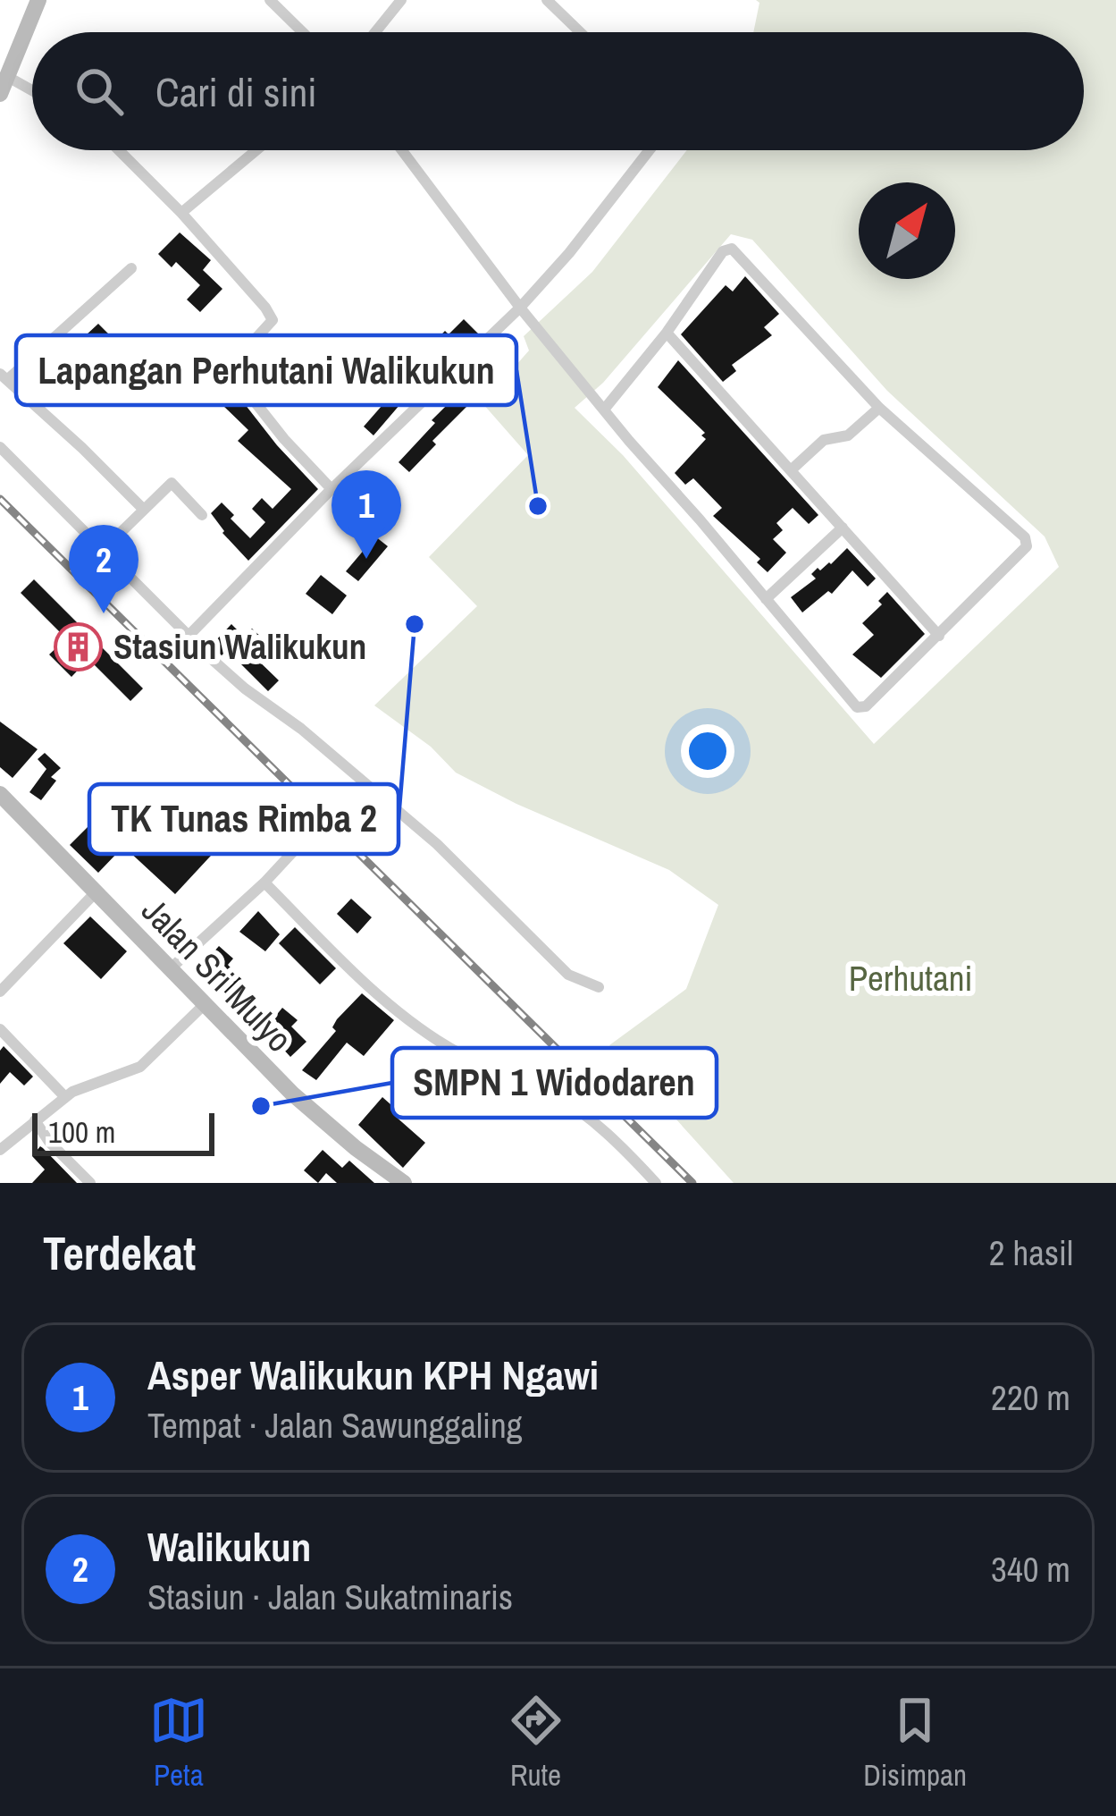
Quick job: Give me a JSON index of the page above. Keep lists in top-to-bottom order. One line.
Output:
{"streets":{"main road":["Jalan Sri Mulyo"]},"parks":["Perhutani"],"places":{"other":["Lapangan Perhutani Walikukun","TK Tunas Rimba 2","SMPN 1 Widodaren"],"building":["Stasiun Walikukun"]},"scale_bar":"100 m","north":"top right","page":{"search":"Cari di sini","pins":["1","2"],"scale":"100 m","heading":["Terdekat","2 hasil"],"list":[{"mark":"1","name":"Asper Walikukun KPH Ngawi","note":"Tempat · Jalan Sawunggaling","value":"220 m"},{"mark":"2","name":"Walikukun","note":"Stasiun · Jalan Sukatminaris","value":"340 m"}],"nav":["Peta","Rute","Disimpan"]}}
